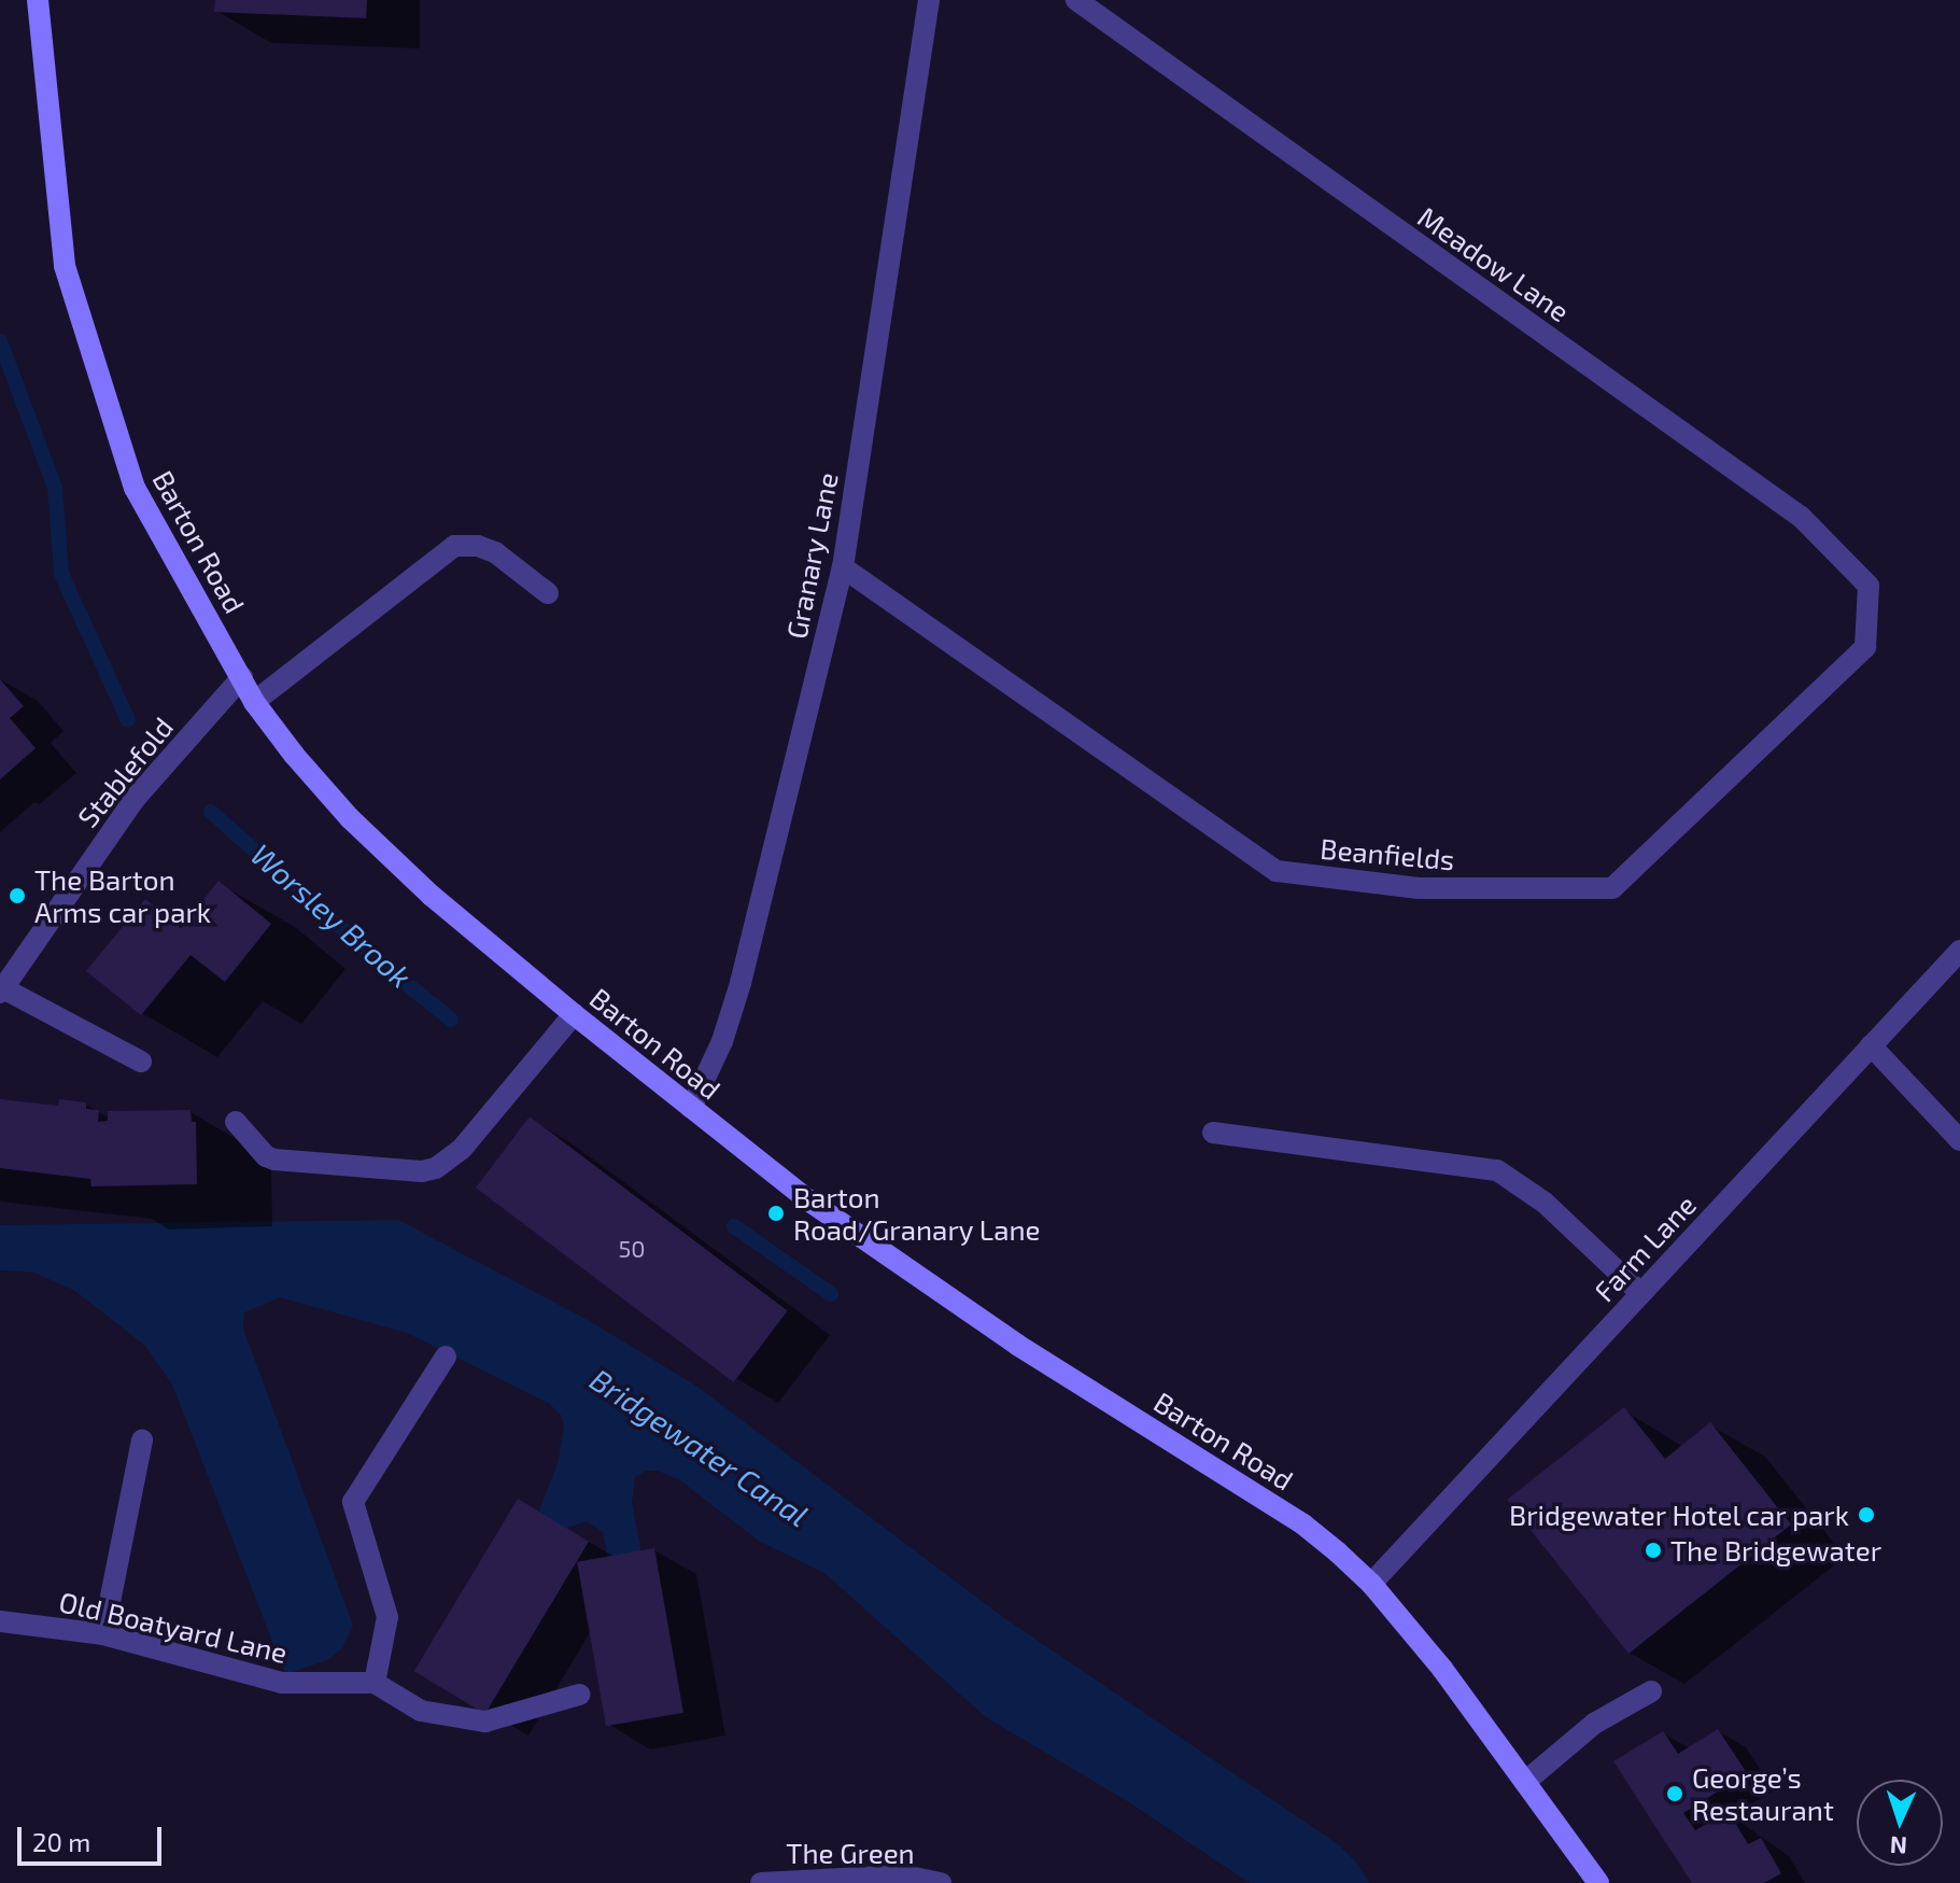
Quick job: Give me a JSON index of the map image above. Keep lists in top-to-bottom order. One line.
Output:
{"streets":{"main road":["Barton Road"],"street":["Meadow Lane","Granary Lane","Stablefold","Beanfields","Farm Lane","Old Boatyard Lane","The Green"]},"crossings":[["Meadow Lane","Beanfields"],["Barton Road","Granary Lane"],["Barton Road","Stablefold"],["Barton Road","Farm Lane"],["Granary Lane","Beanfields"]],"water":["Worsley Brook","Bridgewater Canal"],"places":["The Barton Arms car park","Barton Road/Granary Lane","Bridgewater Hotel car park","The Bridgewater","George’s Restaurant"],"house_numbers":["50"],"scale_bar":"20 m","north":"bottom"}
